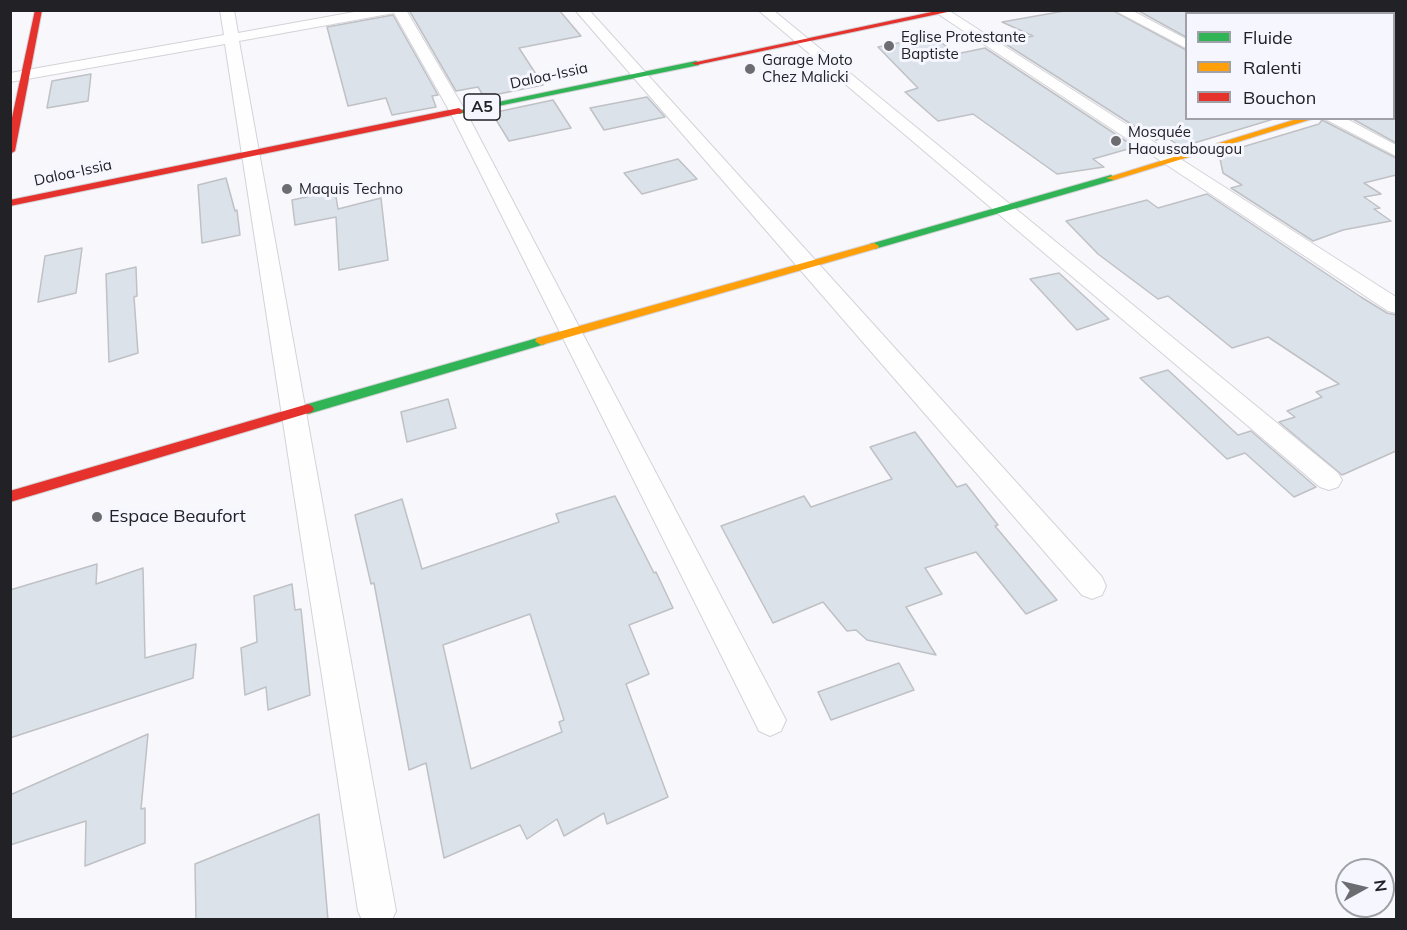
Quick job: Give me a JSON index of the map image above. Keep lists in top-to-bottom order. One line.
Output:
{"streets":{"street":["Daloa-Issia","A5"]},"places":["Eglise Protestante Baptiste","Garage Moto Chez Malicki","Mosquée Haoussabougou","Maquis Techno","Espace Beaufort"],"legend":["Fluide","Ralenti","Bouchon"],"north":"right"}
